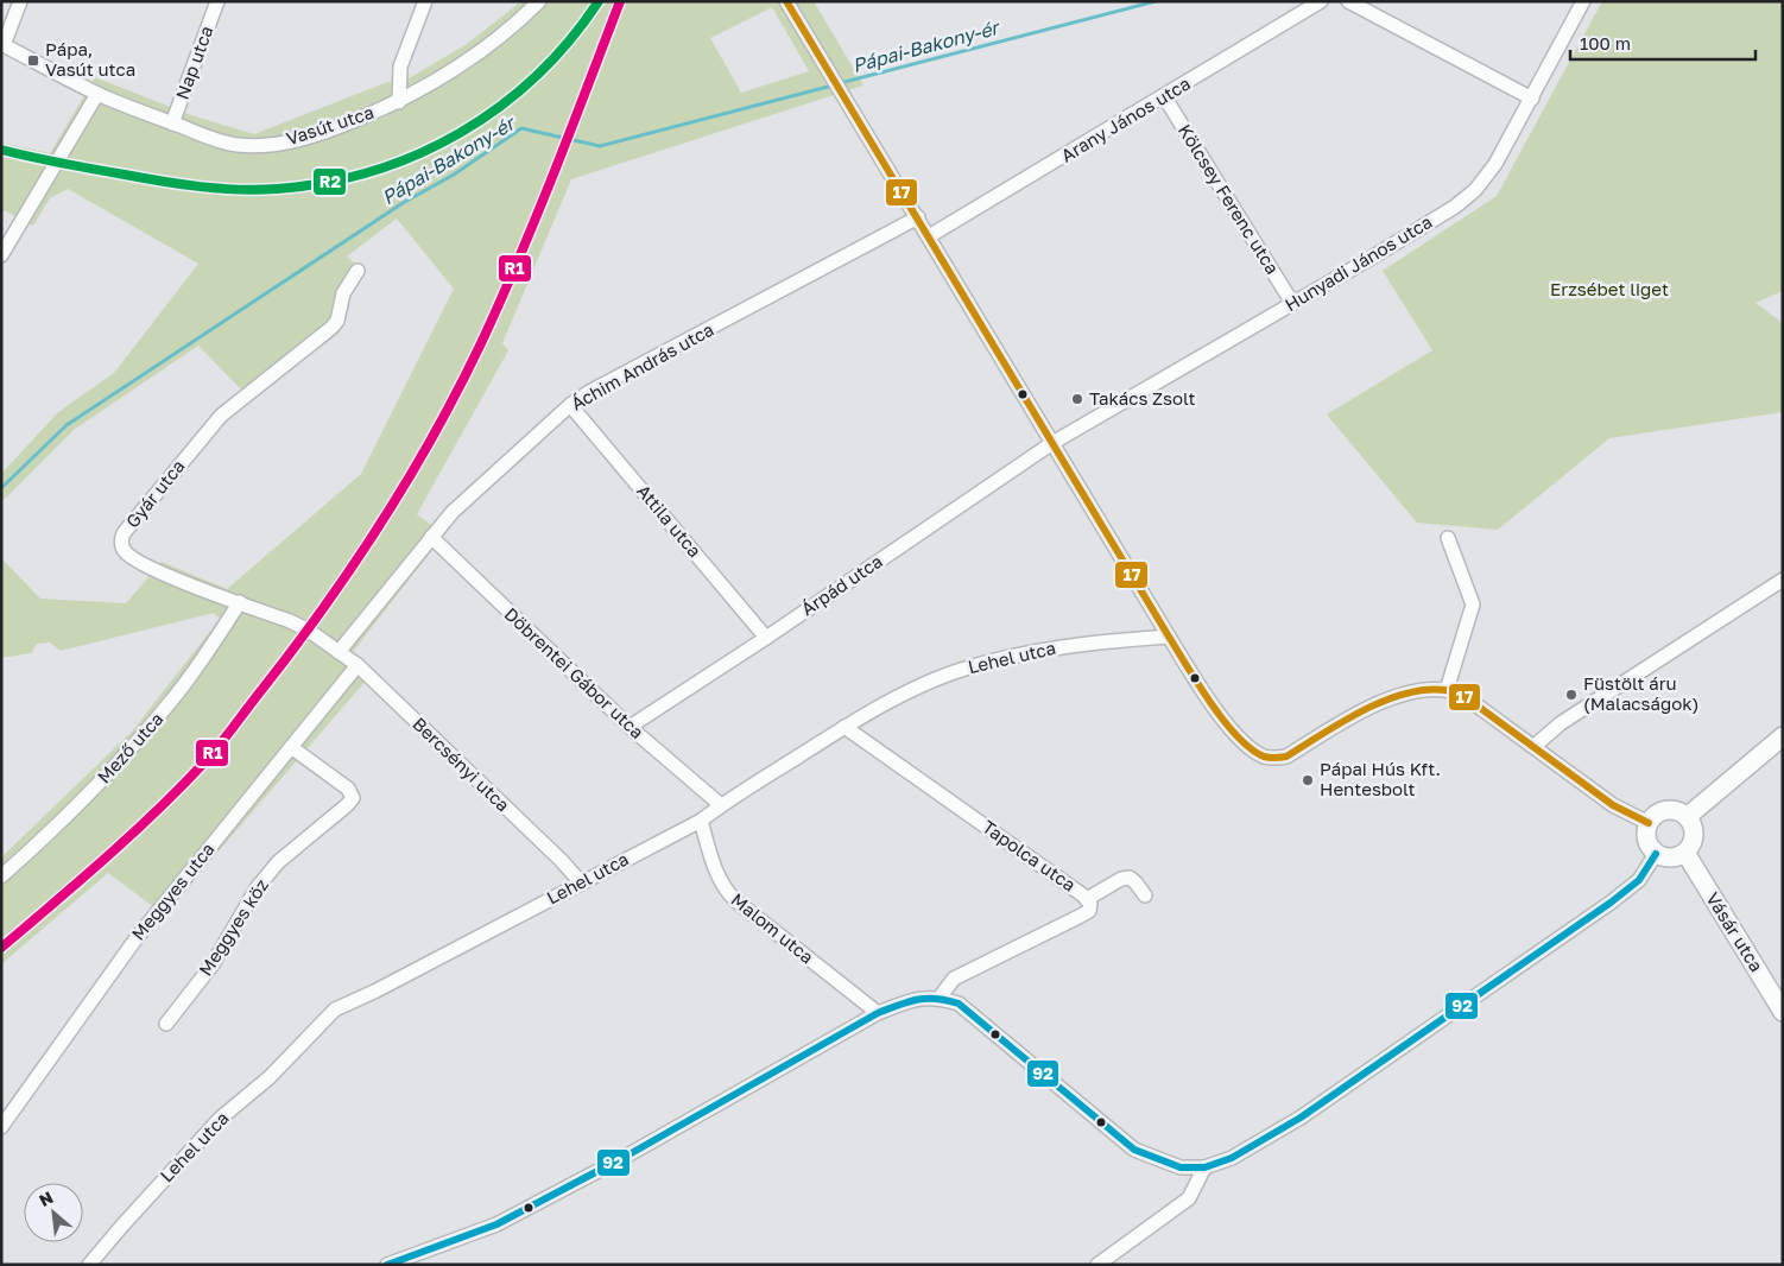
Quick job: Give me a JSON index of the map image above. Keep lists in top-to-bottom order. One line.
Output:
{"streets":{"street":["Nap utca","Arany János utca","Vasút utca","Kölcsey Ferenc utca","Hunyadi János utca","Áchim András utca","Gyár utca","Attila utca","Árpád utca","Lehel utca","Döbrentei Gábor utca","Mező utca","Bercsényi utca","Tapolca utca","Meggyes utca","Meggyes köz","Malom utca","Vásár utca"]},"crossings":[["Nap utca","Vasút utca"],["Arany János utca","Kölcsey Ferenc utca"],["Kölcsey Ferenc utca","Hunyadi János utca"],["Hunyadi János utca","Árpád utca"],["Áchim András utca","Gyár utca"],["Áchim András utca","Attila utca"],["Áchim András utca","Döbrentei Gábor utca"],["Áchim András utca","Bercsényi utca"],["Gyár utca","Mező utca"],["Gyár utca","Bercsényi utca"],["Attila utca","Árpád utca"],["Árpád utca","Döbrentei Gábor utca"],["Lehel utca","Döbrentei Gábor utca"],["Lehel utca","Bercsényi utca"],["Lehel utca","Tapolca utca"],["Lehel utca","Malom utca"],["Bercsényi utca","Meggyes utca"],["Meggyes utca","Meggyes köz"]],"water":["Pápai-Bakony-ér"],"parks":["Erzsébet liget"],"places":{"transit":["Pápa, Vasút utca"],"other":["Takács Zsolt","Füstölt áru (Malacságok)","Pápai Hús Kft. Hentesbolt"]},"lines":["transit line R1","transit line R2","transit line 17","transit line 92"],"scale_bar":"100 m","north":"top left"}
